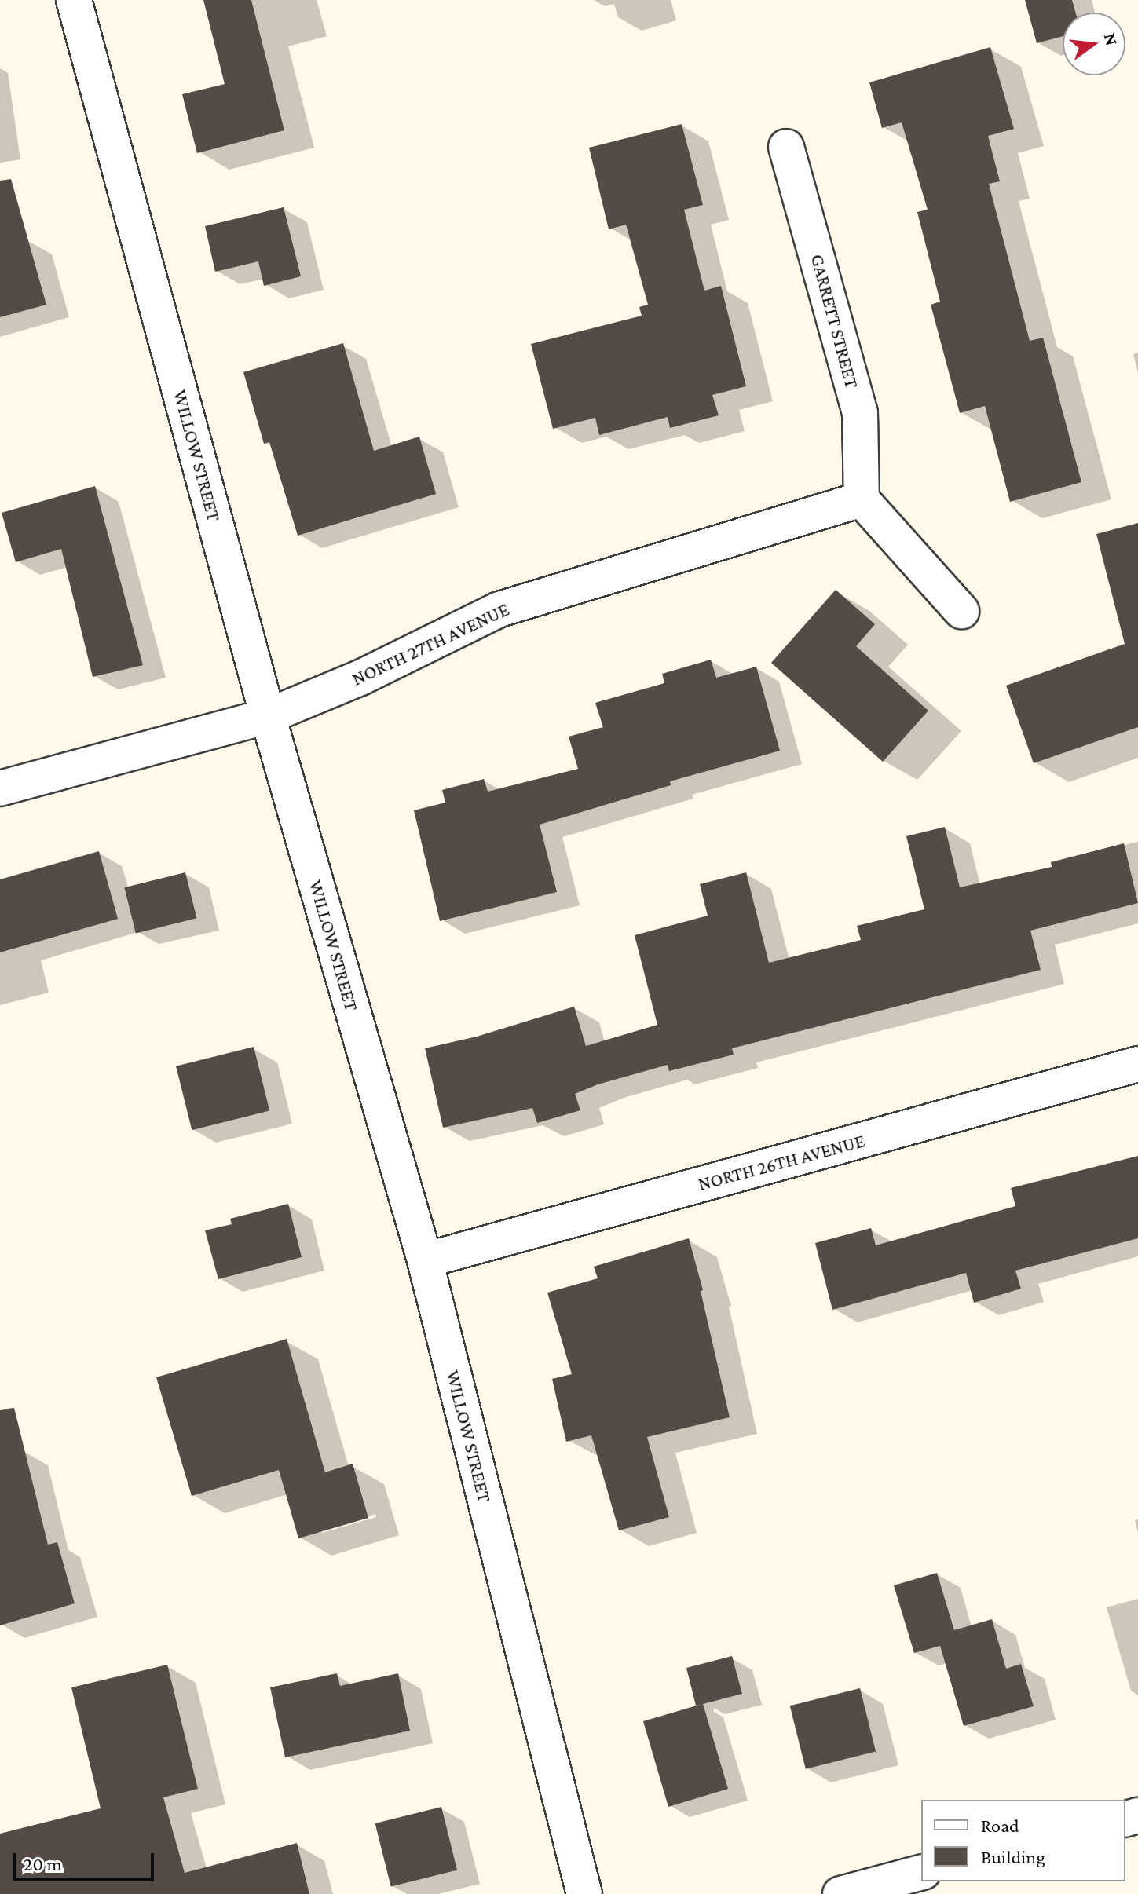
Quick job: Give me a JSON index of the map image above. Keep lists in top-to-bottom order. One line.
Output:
{"streets":{"street":["GARRETT STREET","WILLOW STREET","NORTH 27TH AVENUE","NORTH 26TH AVENUE"]},"crossings":[["GARRETT STREET","NORTH 27TH AVENUE"],["WILLOW STREET","NORTH 27TH AVENUE"],["WILLOW STREET","NORTH 26TH AVENUE"]],"legend":["Road","Building"],"scale_bar":"20 m","north":"right"}
